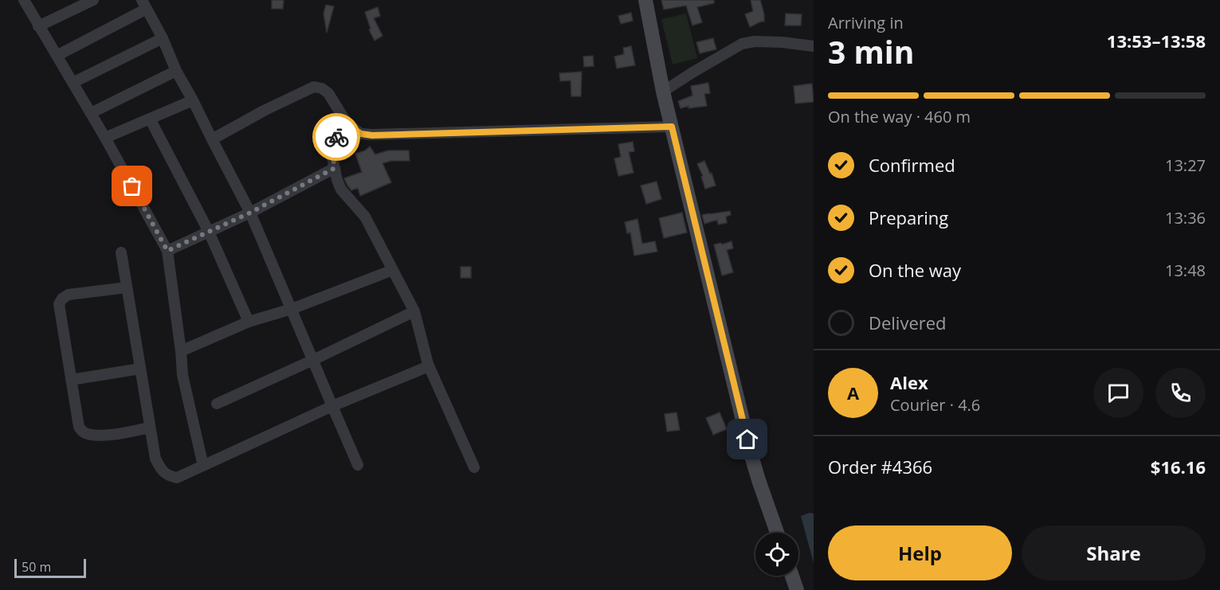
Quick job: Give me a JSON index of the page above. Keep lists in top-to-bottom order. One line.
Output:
{"scale_bar":"50 m","page":{"heading":["3 min","Arriving in","13:53–13:58"],"panel":["Alex","Courier · 4.6","Order #4366","$16.16"],"bar":"On the way · 460 m","list":[["Confirmed","13:27"],["Preparing","13:36"],["On the way","13:48"],"Delivered"],"round":"A","buttons":["Help","Share"],"scale":"50 m"}}
